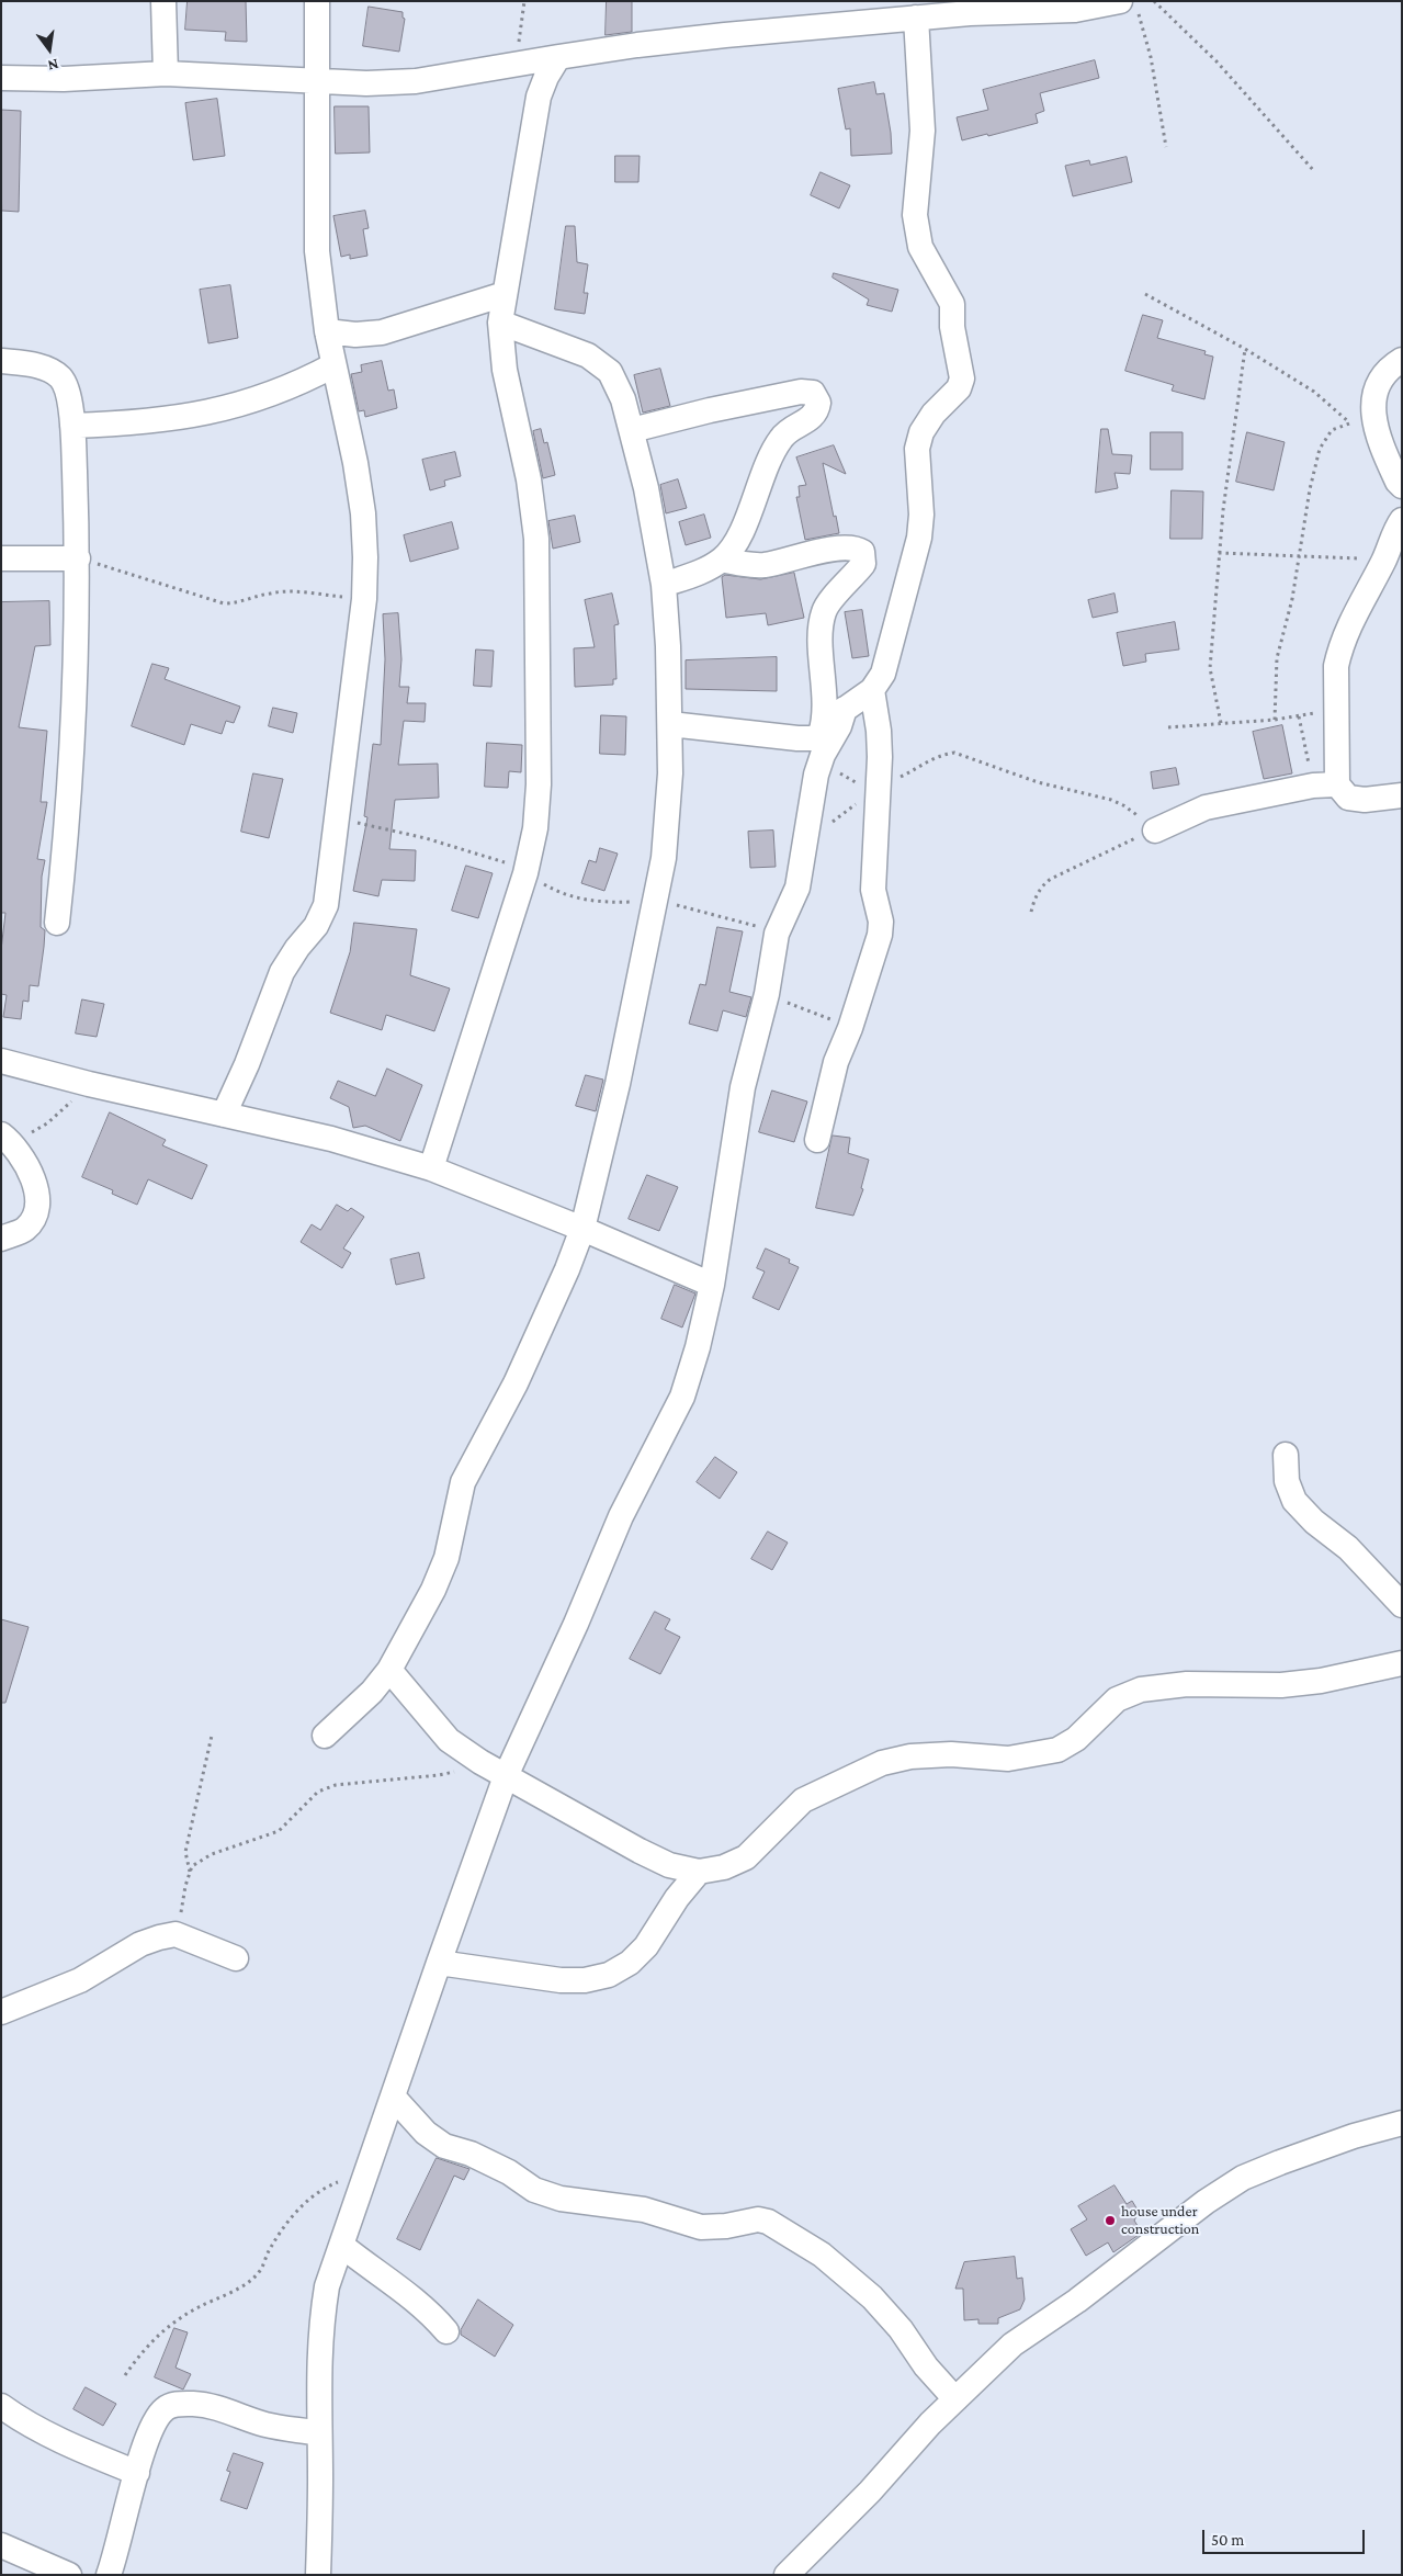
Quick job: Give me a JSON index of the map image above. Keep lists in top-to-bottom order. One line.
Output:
{"places":["house under construction"],"scale_bar":"50 m","north":"bottom"}
